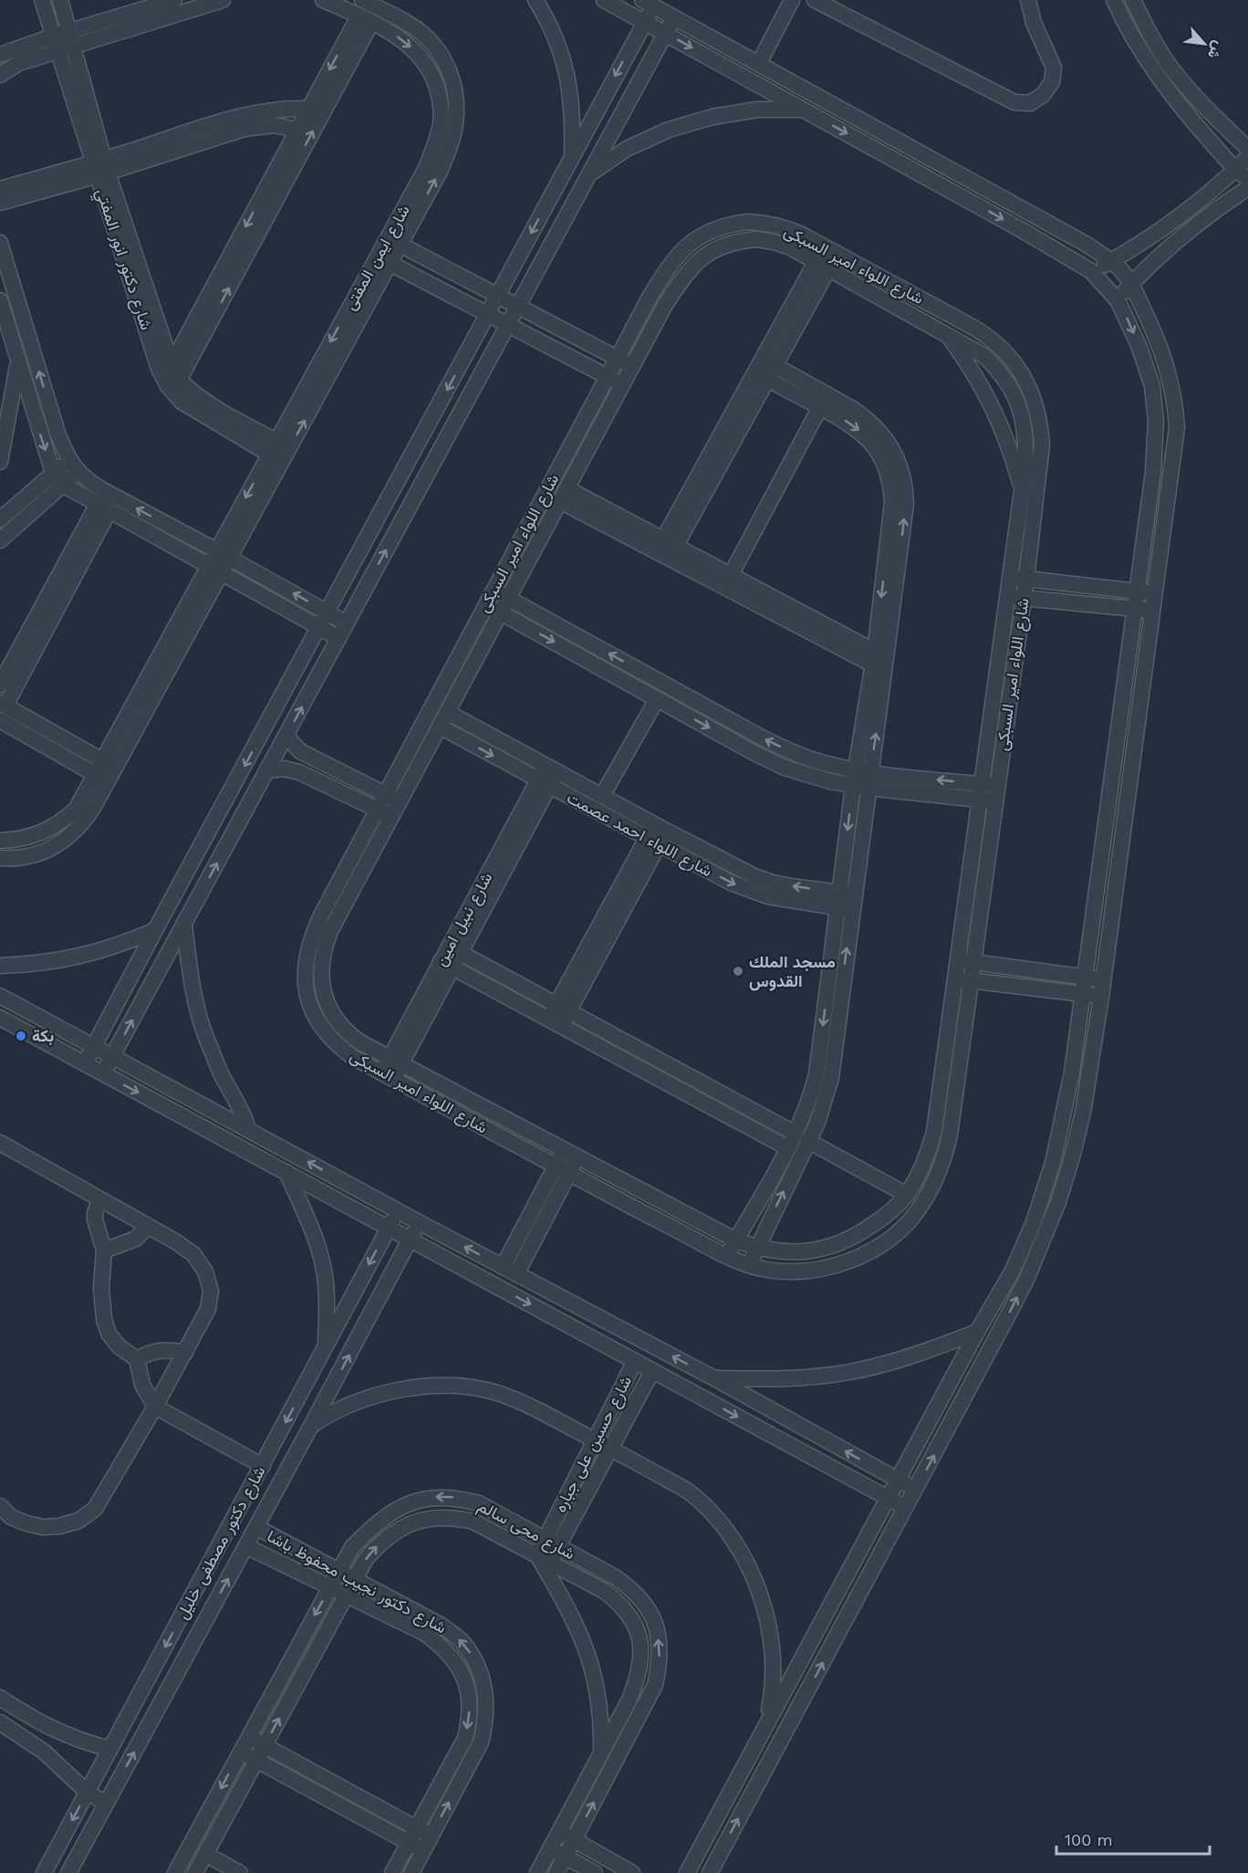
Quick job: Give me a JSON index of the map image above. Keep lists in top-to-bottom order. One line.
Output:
{"streets":{"street":["شارع ايمن المفتى","شارع دكتور انور المفتي","شارع اللواء امير السبكى","شارع اللواء احمد عصمت","شارع نبيل امين","شارع حسين على جباره","شارع محى سالم","شارع دكتور مصطفى خليل","شارع دكتور نجيب محفوظ باشا"]},"crossings":[["شارع ايمن المفتى","شارع دكتور انور المفتي"],["شارع اللواء امير السبكى","شارع اللواء احمد عصمت"],["شارع اللواء امير السبكى","شارع نبيل امين"],["شارع اللواء احمد عصمت","شارع نبيل امين"],["شارع حسين على جباره","شارع محى سالم"],["شارع محى سالم","شارع دكتور نجيب محفوظ باشا"],["شارع دكتور مصطفى خليل","شارع دكتور نجيب محفوظ باشا"]],"places":["مسجد الملك القدوس","بكة"],"scale_bar":"100 m","north":"bottom right"}
